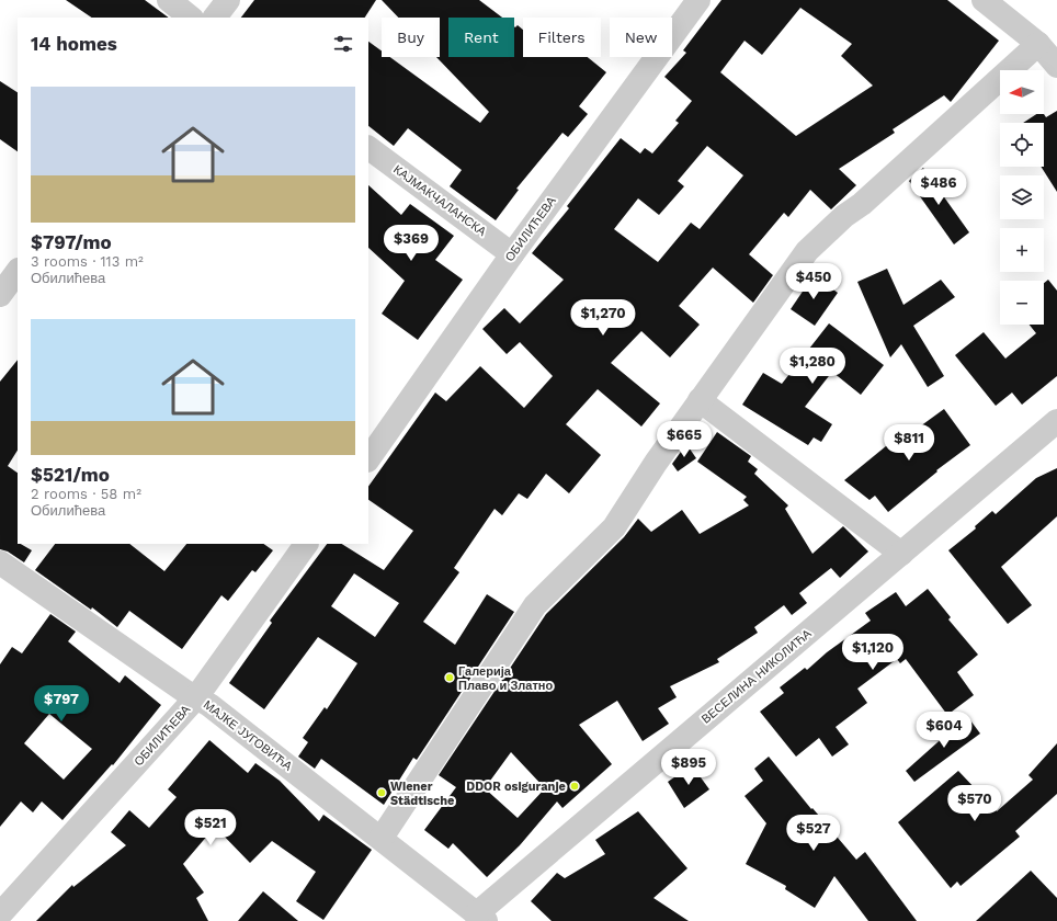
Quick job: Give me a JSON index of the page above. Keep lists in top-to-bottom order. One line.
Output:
{"streets":{"street":["КАЈМАКЧАЛАНСКА","ОБИЛИЋЕВА","ВЕСЕЛИНА НИКОЛИЋА","МАЈКЕ ЈУГОВИЋА"]},"crossings":[["КАЈМАКЧАЛАНСКА","ОБИЛИЋЕВА"],["ОБИЛИЋЕВА","МАЈКЕ ЈУГОВИЋА"],["ВЕСЕЛИНА НИКОЛИЋА","МАЈКЕ ЈУГОВИЋА"]],"places":["Галерија Плаво и Златно","DDOR osiguranje","Wiener Städtische"],"north":"left","page":{"chip":["Buy","Rent","Filters","New"],"heading":"14 homes","map_buttons":["+","−"],"list":[{"name":"$797/mo","note":"3 rooms · 113 m² · Обилићева"},{"name":"$521/mo","note":"2 rooms · 58 m² · Обилићева"}],"price":["$486","$369","$450","$1,270","$1,280","$665","$811","$1,120","$797","$604","$895","$570","$521","$527"]}}
